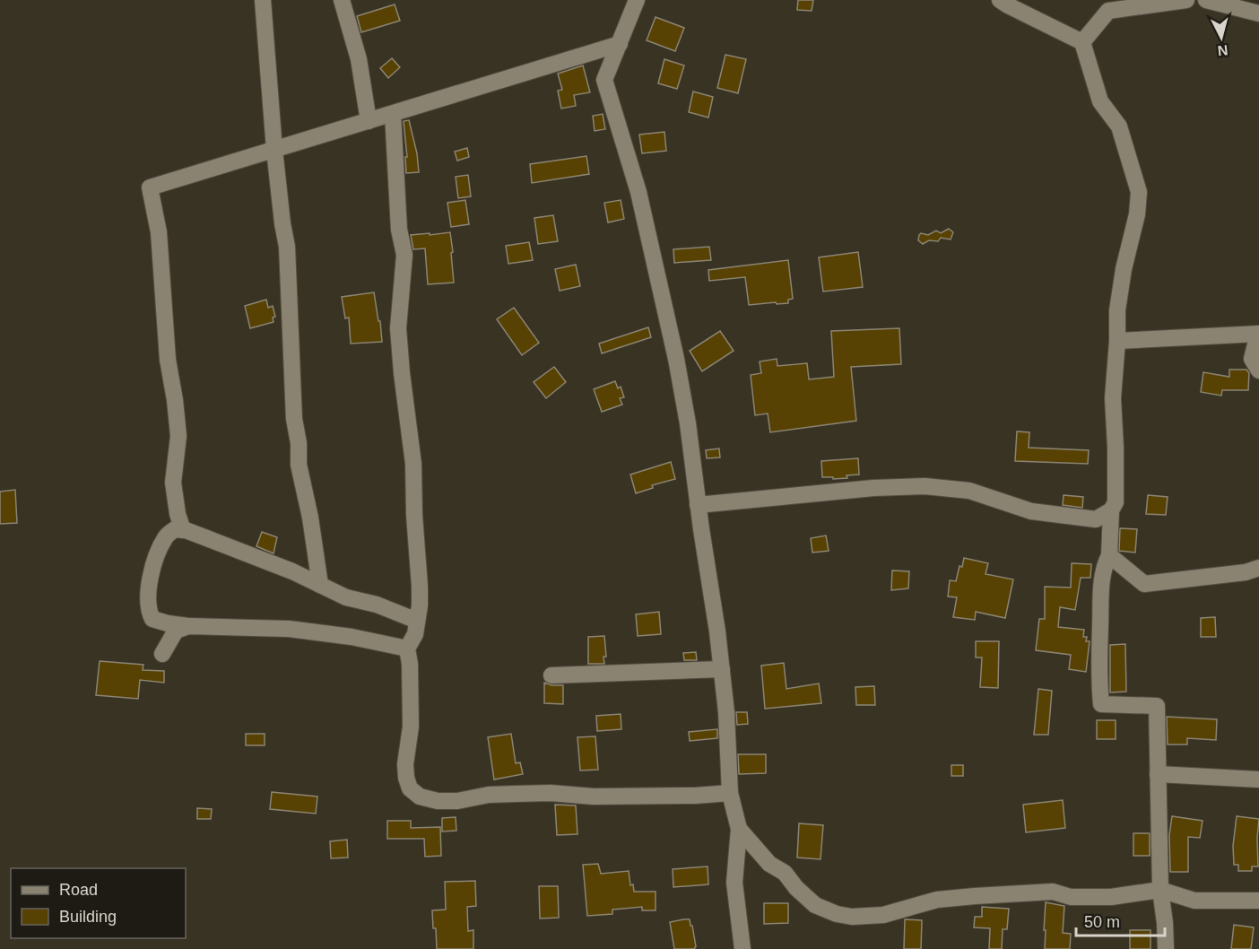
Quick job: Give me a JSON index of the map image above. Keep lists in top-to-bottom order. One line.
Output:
{"legend":["Road","Building"],"scale_bar":"50 m","north":"bottom"}
